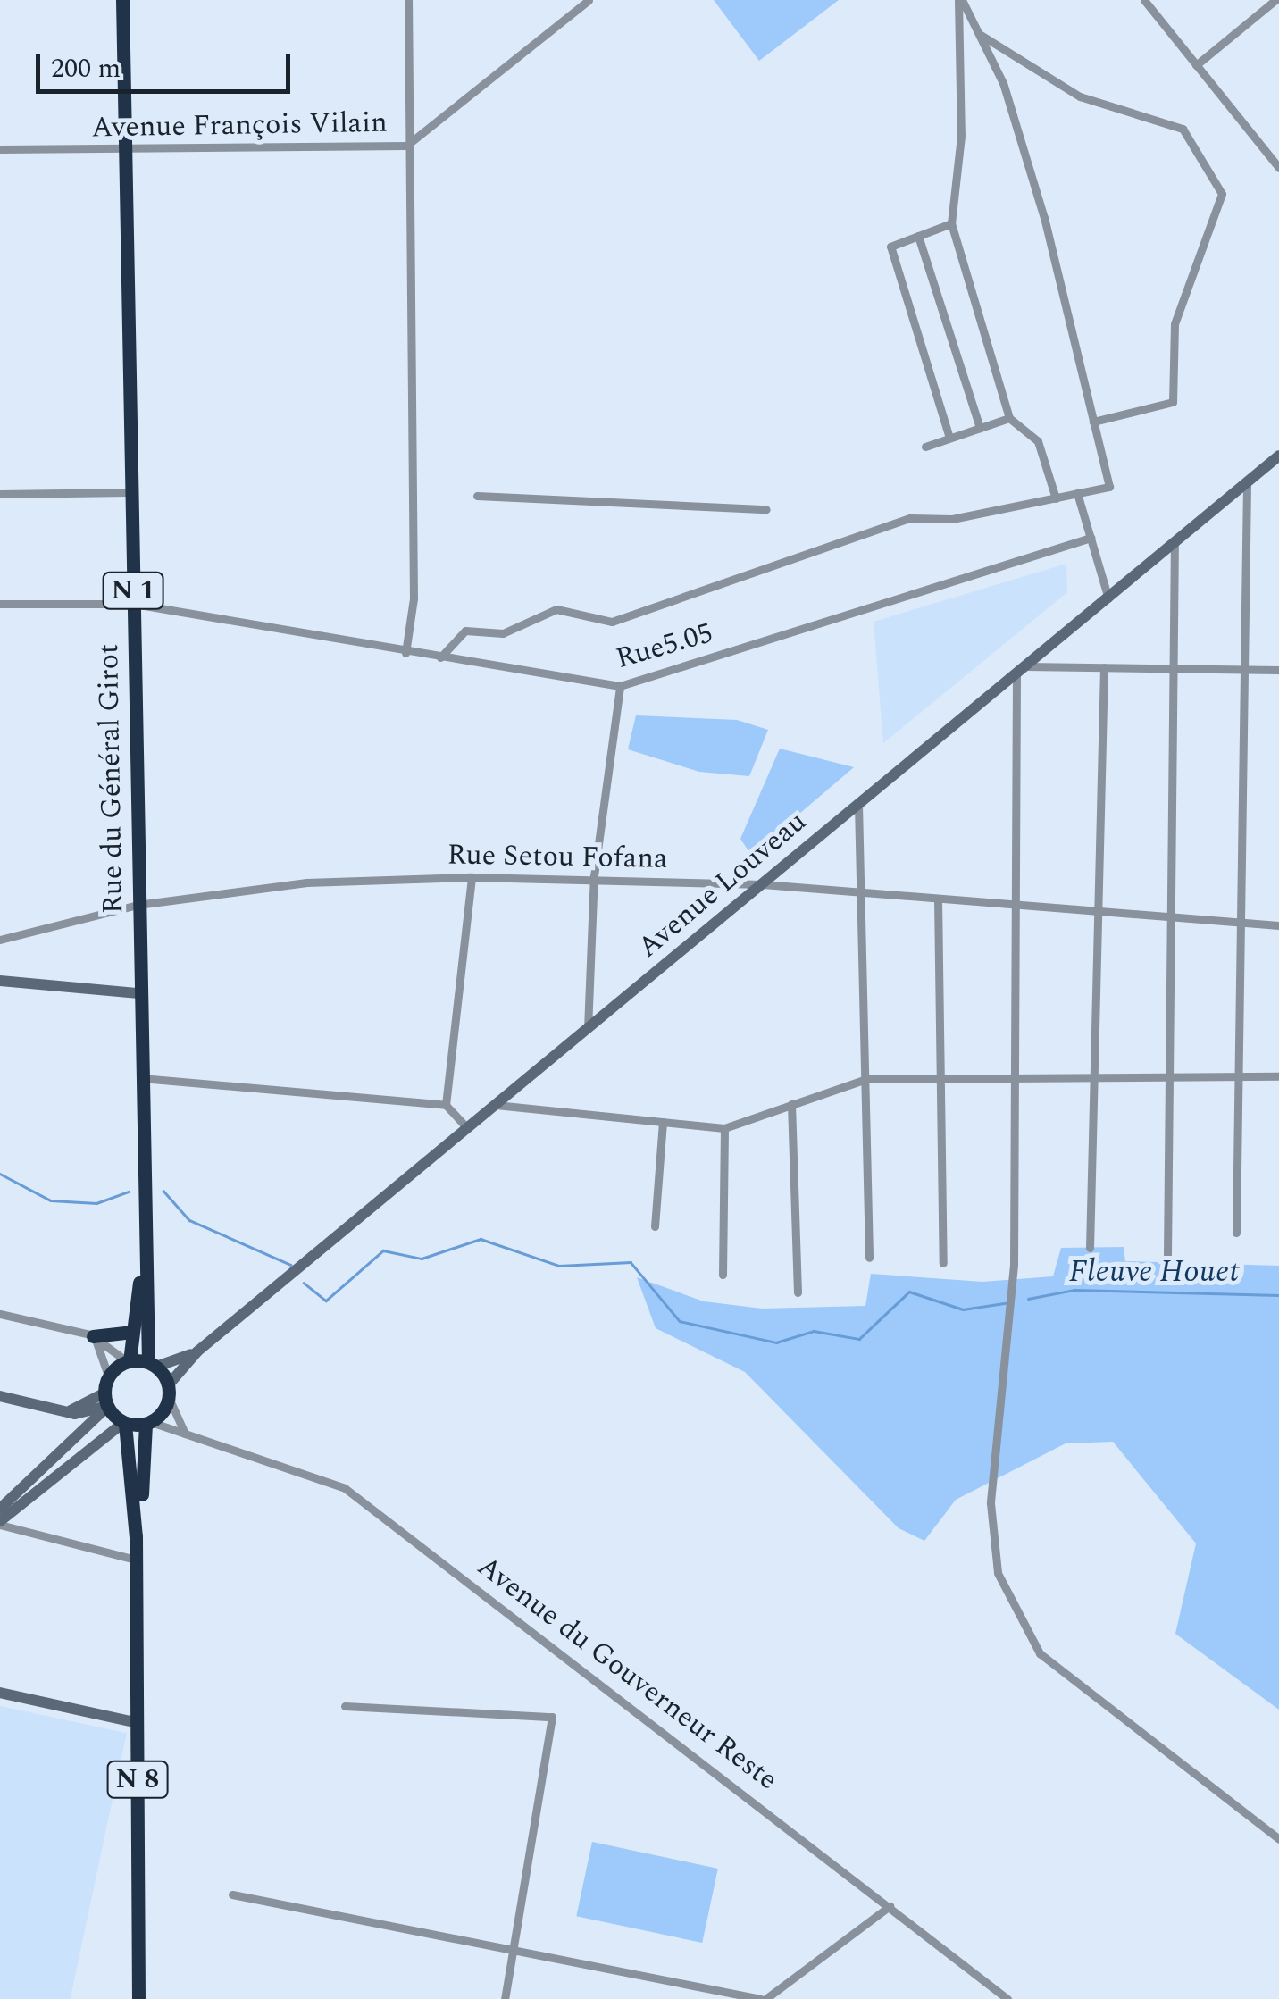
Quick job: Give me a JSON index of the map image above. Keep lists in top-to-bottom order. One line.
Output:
{"streets":{"highway":["N 1","Rue du Général Girot","N 8"],"main road":["Avenue Louveau"],"street":["Avenue François Vilain","Rue5.05","Rue Setou Fofana","Avenue du Gouverneur Reste"]},"crossings":[["Avenue François Vilain","Rue du Général Girot"],["N 1","Rue du Général Girot"],["N 1","Avenue Louveau"],["N 1","Avenue du Gouverneur Reste"],["N 1","N 8"],["Rue5.05","Rue du Général Girot"],["Rue du Général Girot","Rue Setou Fofana"],["Rue Setou Fofana","Avenue Louveau"],["Avenue Louveau","Avenue du Gouverneur Reste"],["Avenue Louveau","N 8"],["Avenue du Gouverneur Reste","N 8"]],"water":["Fleuve Houet"],"scale_bar":"200 m"}
